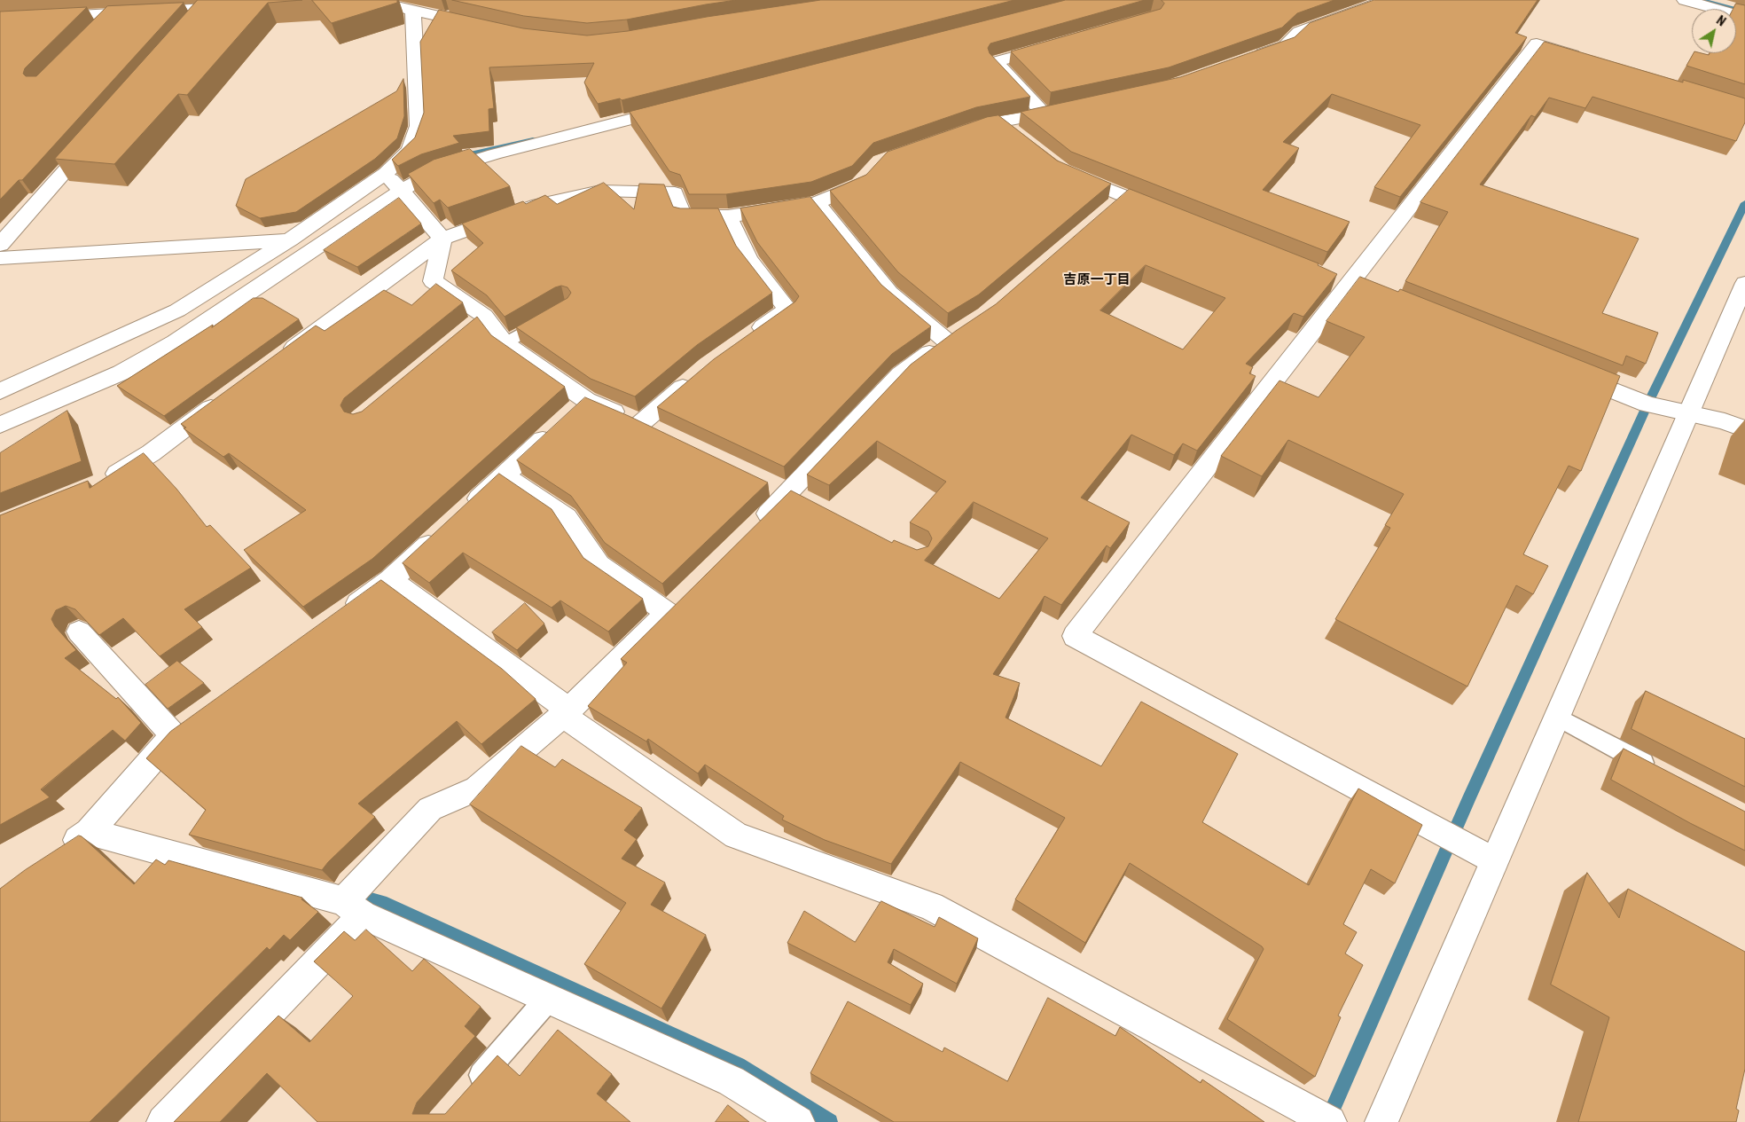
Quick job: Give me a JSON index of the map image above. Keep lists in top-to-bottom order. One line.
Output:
{"districts":["吉原一丁目"],"north":"top right"}
